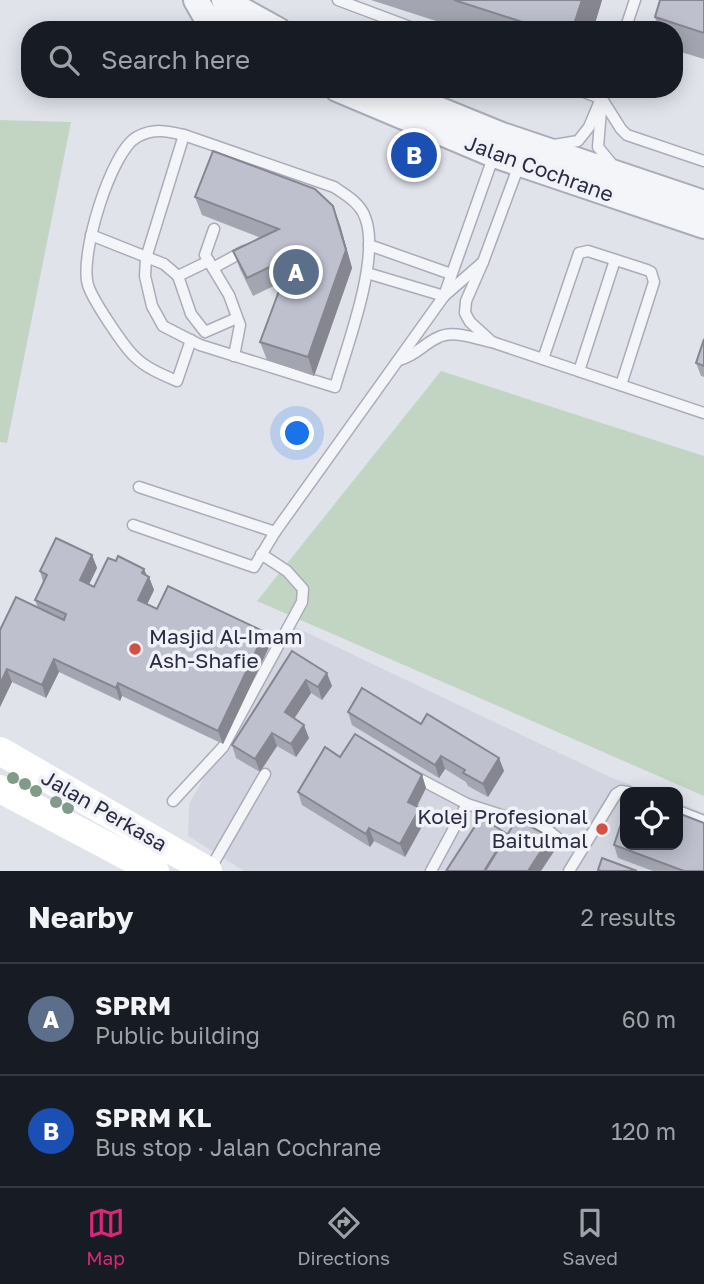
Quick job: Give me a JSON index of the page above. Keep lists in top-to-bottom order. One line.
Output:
{"streets":{"main road":["Jalan Perkasa"],"street":["Jalan Cochrane"]},"places":["Masjid Al-Imam Ash-Shafie","Kolej Profesional Baitulmal"],"page":{"search":"Search here","pins":["B","A"],"heading":["Nearby","2 results"],"list":[{"mark":"A","name":"SPRM","note":"Public building","value":"60 m"},{"mark":"B","name":"SPRM KL","note":"Bus stop · Jalan Cochrane","value":"120 m"}],"nav":["Map","Directions","Saved"]}}
